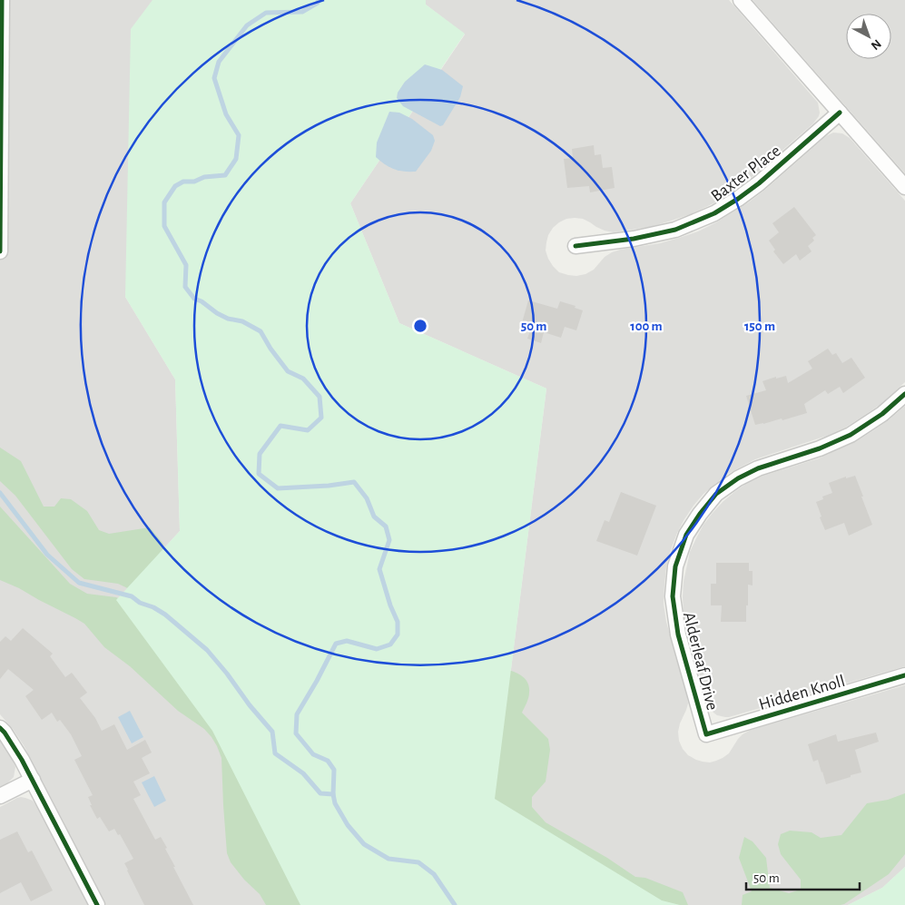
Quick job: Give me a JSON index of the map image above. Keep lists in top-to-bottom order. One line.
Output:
{"streets":{"street":["Baxter Place","Alderleaf Drive","Hidden Knoll"]},"crossings":[["Alderleaf Drive","Hidden Knoll"]],"scale_bar":"50 m","north":"bottom right","rings":["50 m","100 m","150 m"]}
